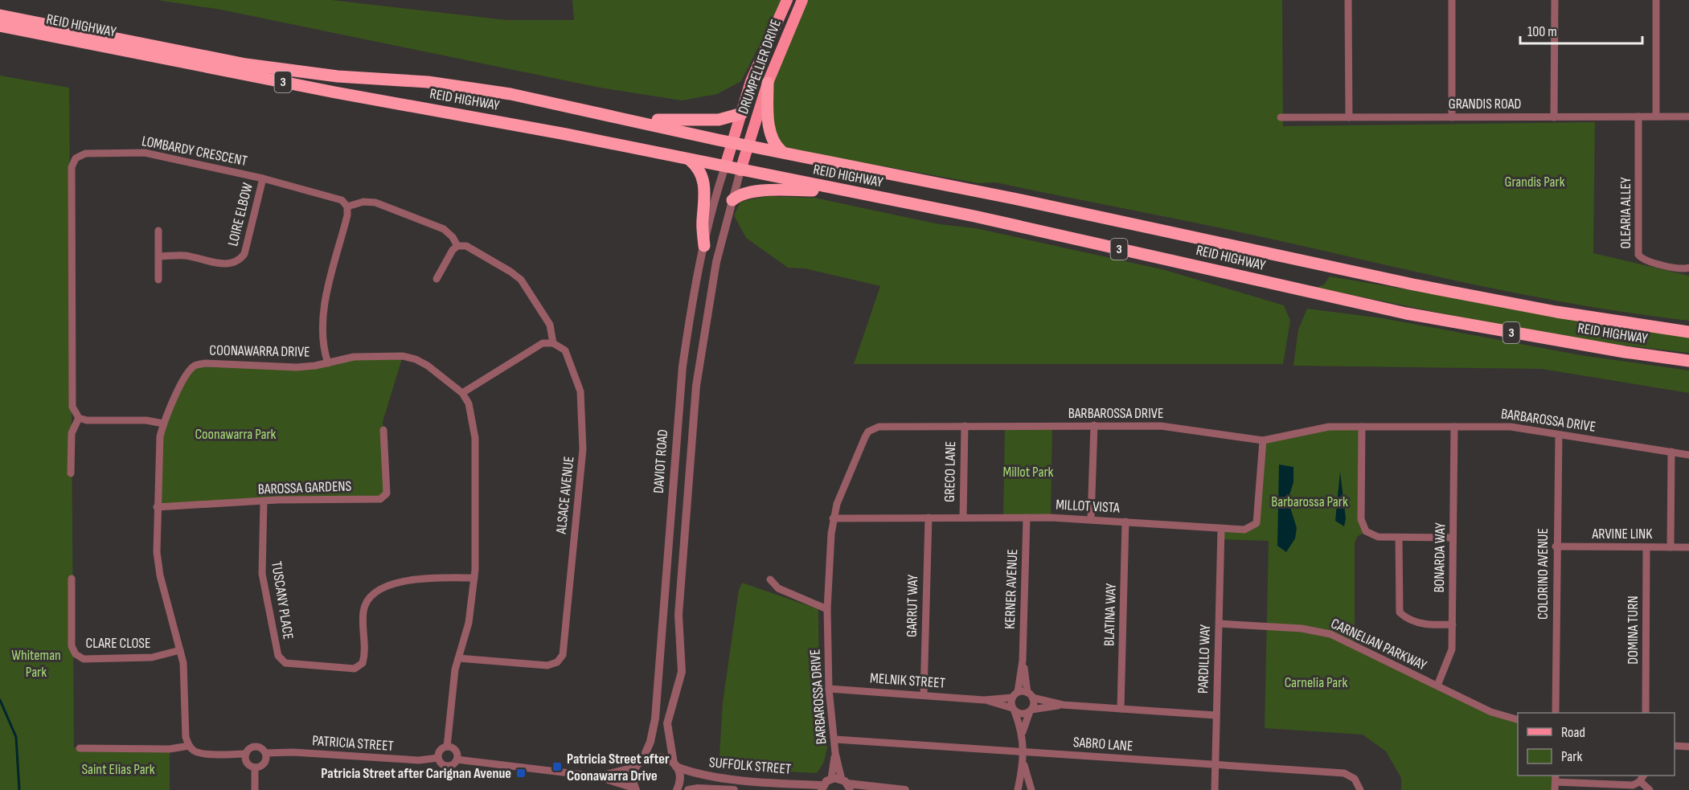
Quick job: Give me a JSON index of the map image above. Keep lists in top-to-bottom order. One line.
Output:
{"streets":{"highway":["REID HIGHWAY","3"],"main road":["DRUMPELLIER DRIVE"],"street":["GRANDIS ROAD","LOMBARDY CRESCENT","OLEARIA ALLEY","LOIRE ELBOW","COONAWARRA DRIVE","BARBAROSSA DRIVE","DAVIOT ROAD","GRECO LANE","BAROSSA GARDENS","ALSACE AVENUE","MILLOT VISTA","ARVINE LINK","BONARDA WAY","COLORINO AVENUE","KERNER AVENUE","TUSCANY PLACE","GARRUT WAY","BLATINA WAY","DOMINA TURN","CLARE CLOSE","CARNELIAN PARKWAY","PARDILLO WAY","MELNIK STREET","PATRICIA STREET","SABRO LANE","SUFFOLK STREET"]},"crossings":[["REID HIGHWAY","DRUMPELLIER DRIVE"],["REID HIGHWAY","DAVIOT ROAD"],["DRUMPELLIER DRIVE","DAVIOT ROAD"],["GRANDIS ROAD","OLEARIA ALLEY"],["LOMBARDY CRESCENT","LOIRE ELBOW"],["COONAWARRA DRIVE","BAROSSA GARDENS"],["COONAWARRA DRIVE","CLARE CLOSE"],["BARBAROSSA DRIVE","GRECO LANE"],["BARBAROSSA DRIVE","MILLOT VISTA"],["BARBAROSSA DRIVE","BONARDA WAY"],["BARBAROSSA DRIVE","COLORINO AVENUE"],["BARBAROSSA DRIVE","MELNIK STREET"],["BARBAROSSA DRIVE","SABRO LANE"],["DAVIOT ROAD","SUFFOLK STREET"],["GRECO LANE","MILLOT VISTA"],["BAROSSA GARDENS","TUSCANY PLACE"],["MILLOT VISTA","KERNER AVENUE"],["MILLOT VISTA","GARRUT WAY"],["MILLOT VISTA","BLATINA WAY"],["MILLOT VISTA","PARDILLO WAY"],["ARVINE LINK","COLORINO AVENUE"],["ARVINE LINK","DOMINA TURN"],["BONARDA WAY","CARNELIAN PARKWAY"],["KERNER AVENUE","MELNIK STREET"],["GARRUT WAY","MELNIK STREET"],["CARNELIAN PARKWAY","PARDILLO WAY"],["PARDILLO WAY","SABRO LANE"]],"parks":["Grandis Park","Coonawarra Park","Millot Park","Barbarossa Park","Whiteman Park","Carnelia Park","Saint Elias Park"],"places":{"transit":["Patricia Street after Coonawarra Drive","Patricia Street after Carignan Avenue"]},"legend":["Road","Park"],"scale_bar":"100 m"}
